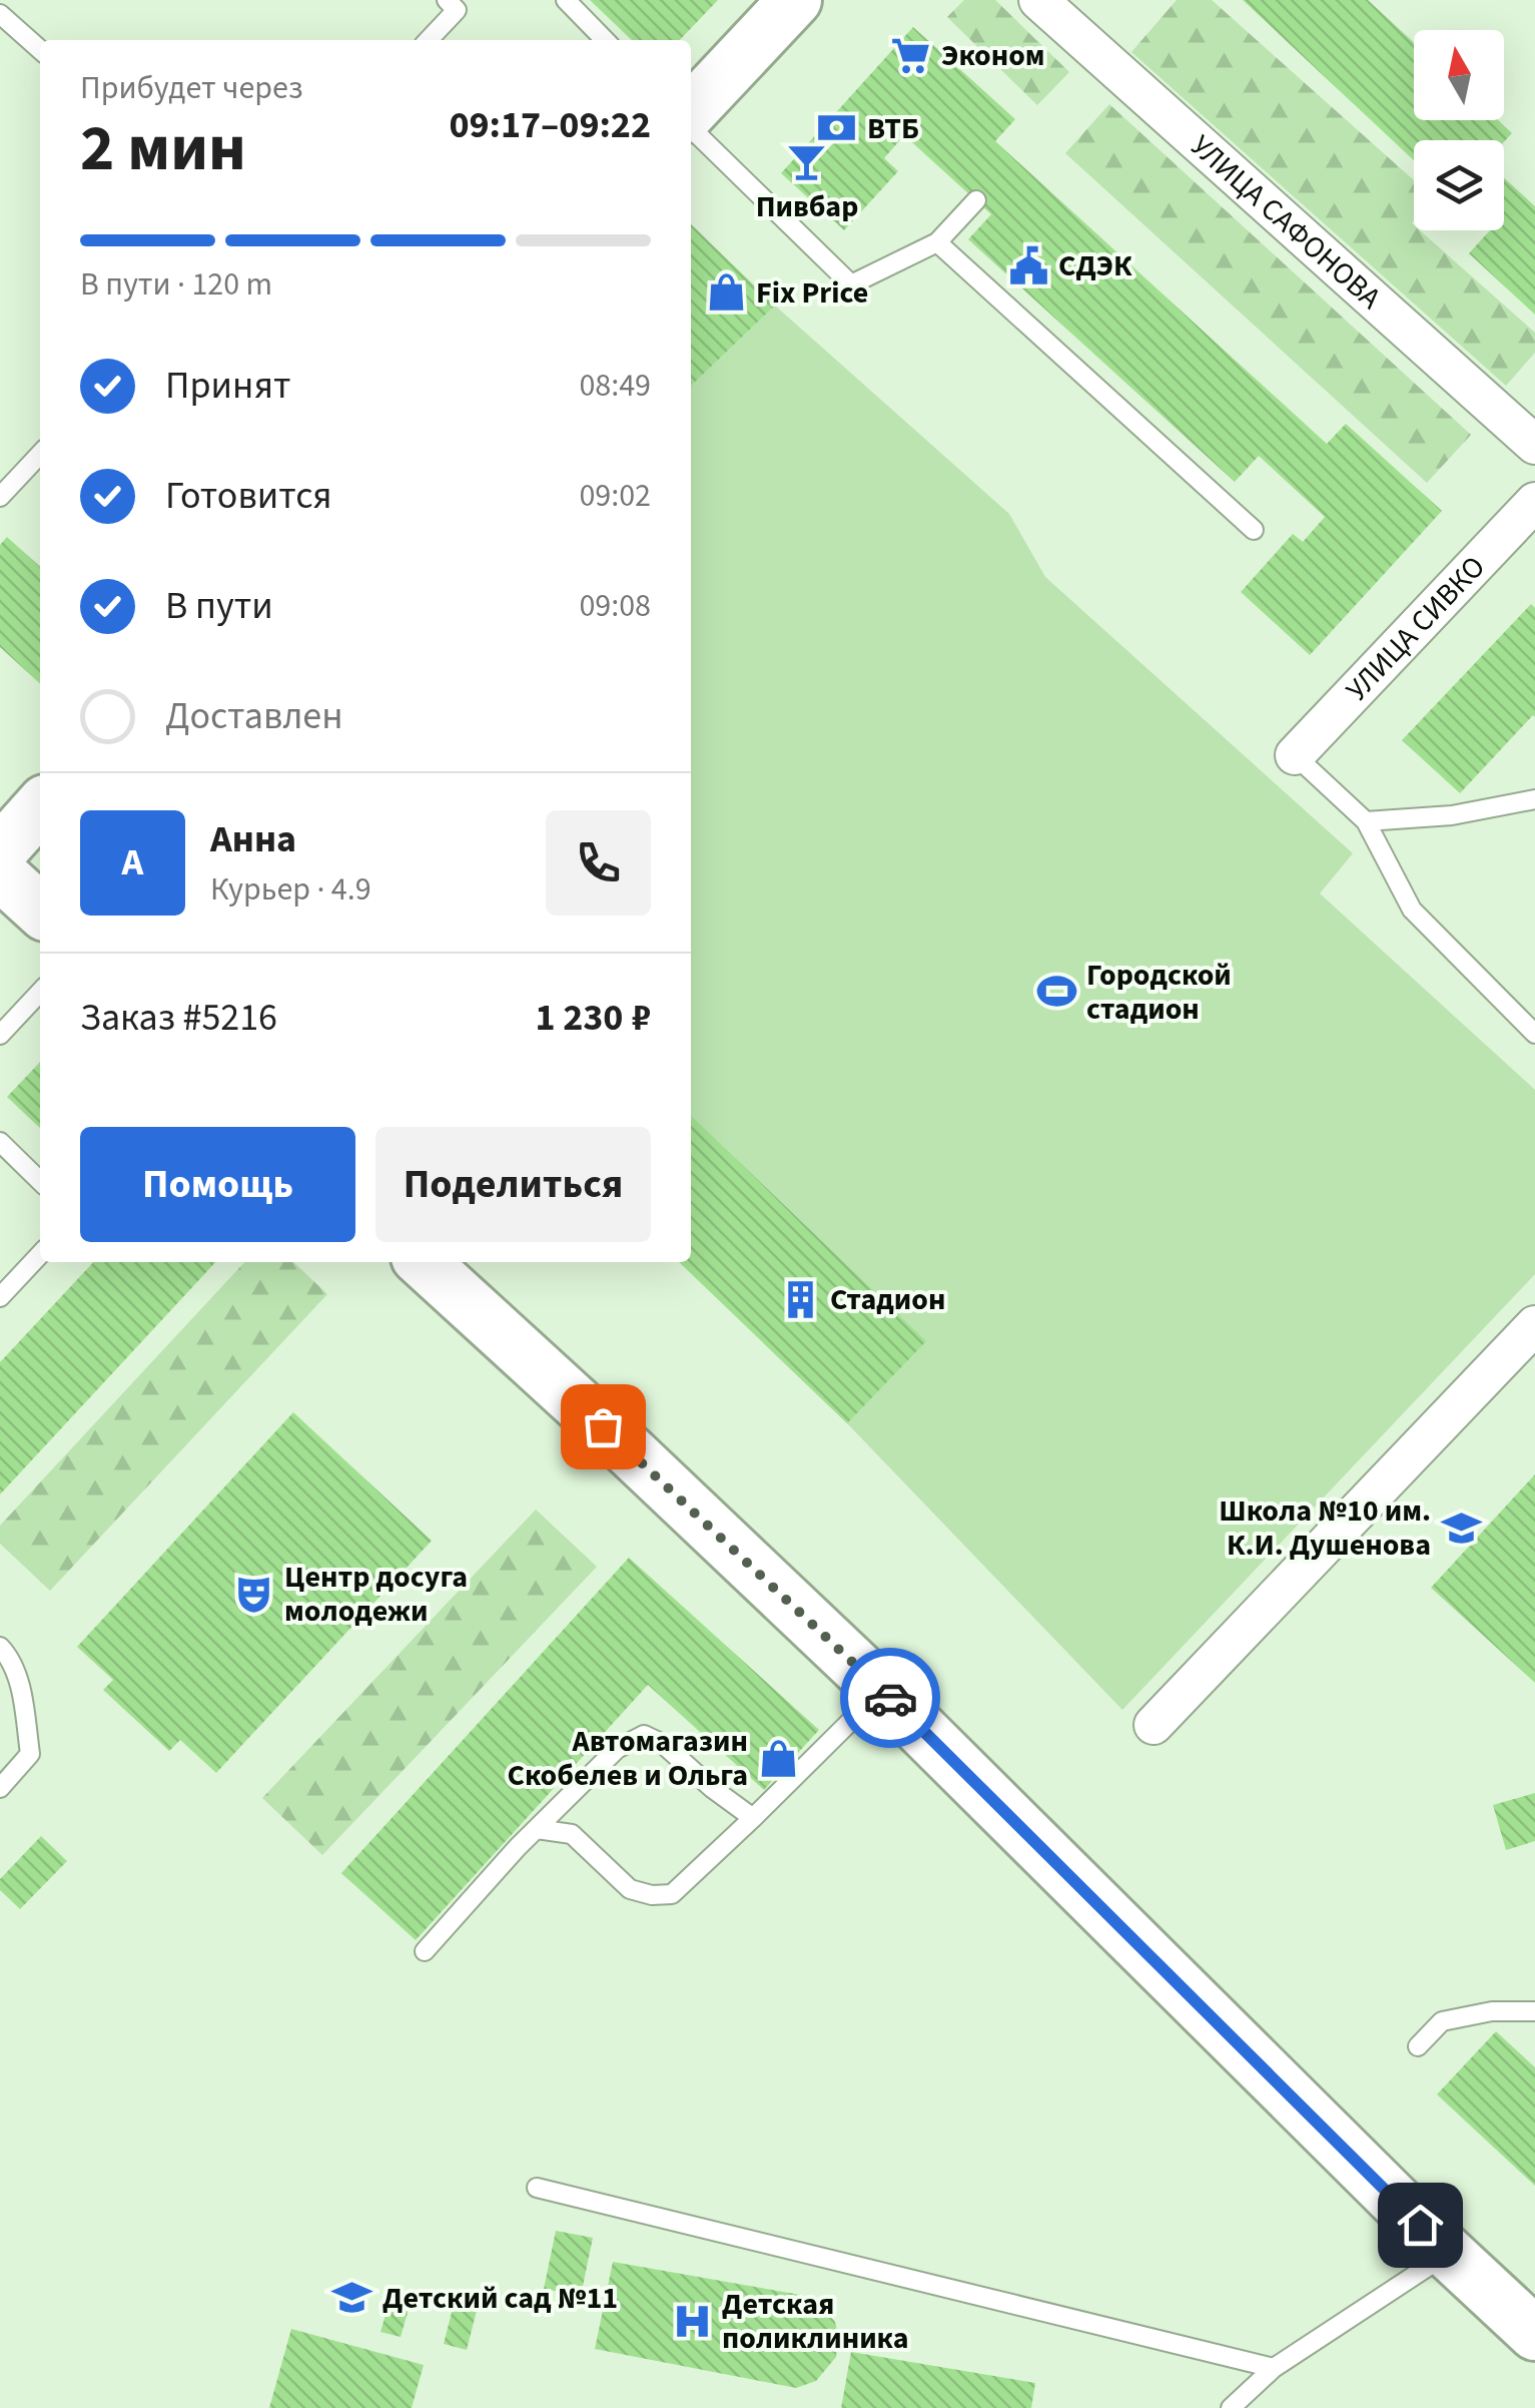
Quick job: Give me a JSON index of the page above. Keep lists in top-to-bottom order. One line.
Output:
{"streets":{"street":["УЛИЦА САФОНОВА","УЛИЦА СИВКО"]},"places":{"supermarket":["Эконом"],"bank":["ВТБ"],"bar":["Пивбар"],"public building":["СДЭК"],"shop":["Fix Price","Автомагазин Скобелев и Ольга"],"sports":["Городской стадион"],"building":["Стадион"],"school or university":["Школа №10 им. К.И. Душенова","Детский сад №11"],"theatre":["Центр досуга молодежи"],"hospital":["Детская поликлиника"]},"north":"top","page":{"heading":["2 мин","Прибудет через","09:17–09:22"],"panel":["Анна","Курьер · 4.9","Заказ #5216","1 230 ₽"],"bar":"В пути · 120 m","list":[["Принят","08:49"],["Готовится","09:02"],["В пути","09:08"],"Доставлен"],"round":"А","buttons":["Помощь","Поделиться"]}}
